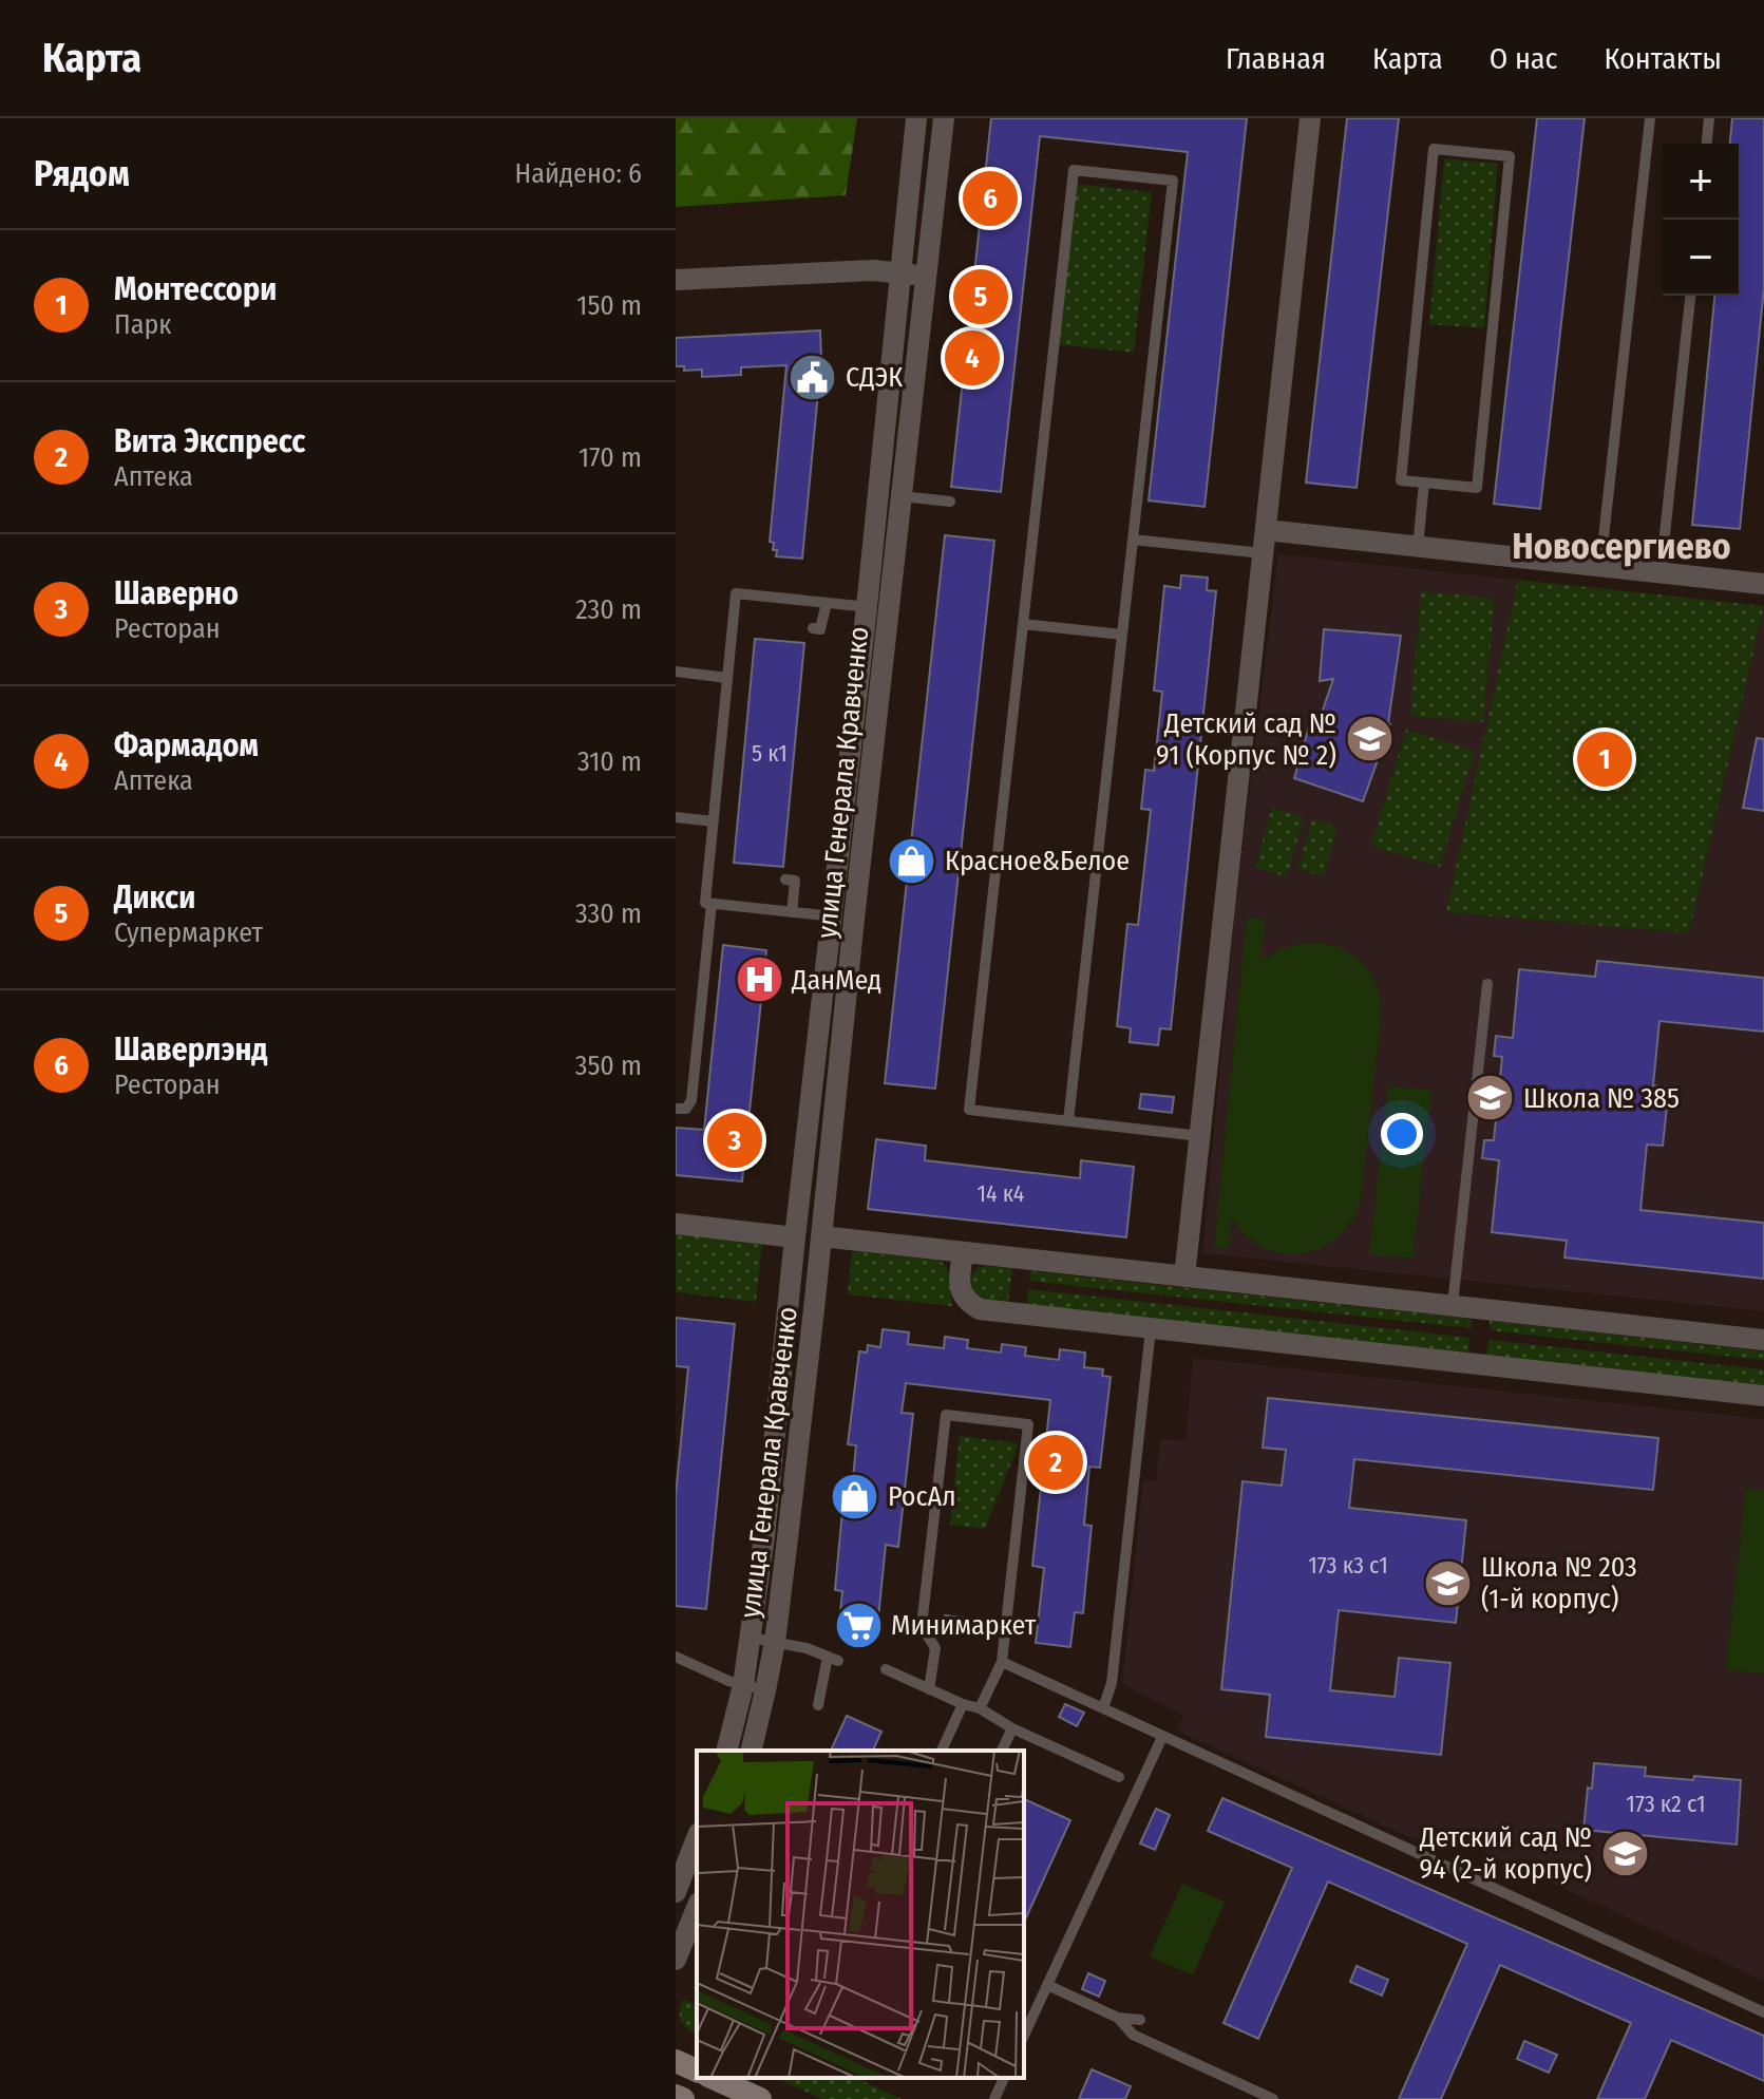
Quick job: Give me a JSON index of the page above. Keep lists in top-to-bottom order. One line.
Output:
{"streets":{"street":["улица Генерала Кравченко"]},"districts":["Новосергиево"],"places":{"public building":["СДЭК"],"school or university":["Детский сад № 91 (Корпус № 2)","Школа № 385","Школа № 203 (1-й корпус)","Детский сад № 94 (2-й корпус)"],"shop":["Красное&Белое","РосАл"],"hospital":["ДанМед"],"supermarket":["Минимаркет"]},"house_numbers":["5 к1","14 к4","173 к3 с1","173 к2 с1"],"page":{"header":"Карта","nav":["Главная","Карта","О нас","Контакты"],"heading":["Рядом","Найдено: 6"],"map_buttons":["+","−"],"pins":["6","5","4","1","3","2"],"list":[{"mark":"1","name":"Монтессори","note":"Парк","value":"150 m"},{"mark":"2","name":"Вита Экспресс","note":"Аптека","value":"170 m"},{"mark":"3","name":"Шаверно","note":"Ресторан","value":"230 m"},{"mark":"4","name":"Фармадом","note":"Аптека","value":"310 m"},{"mark":"5","name":"Дикси","note":"Супермаркет","value":"330 m"},{"mark":"6","name":"Шаверлэнд","note":"Ресторан","value":"350 m"}]}}
